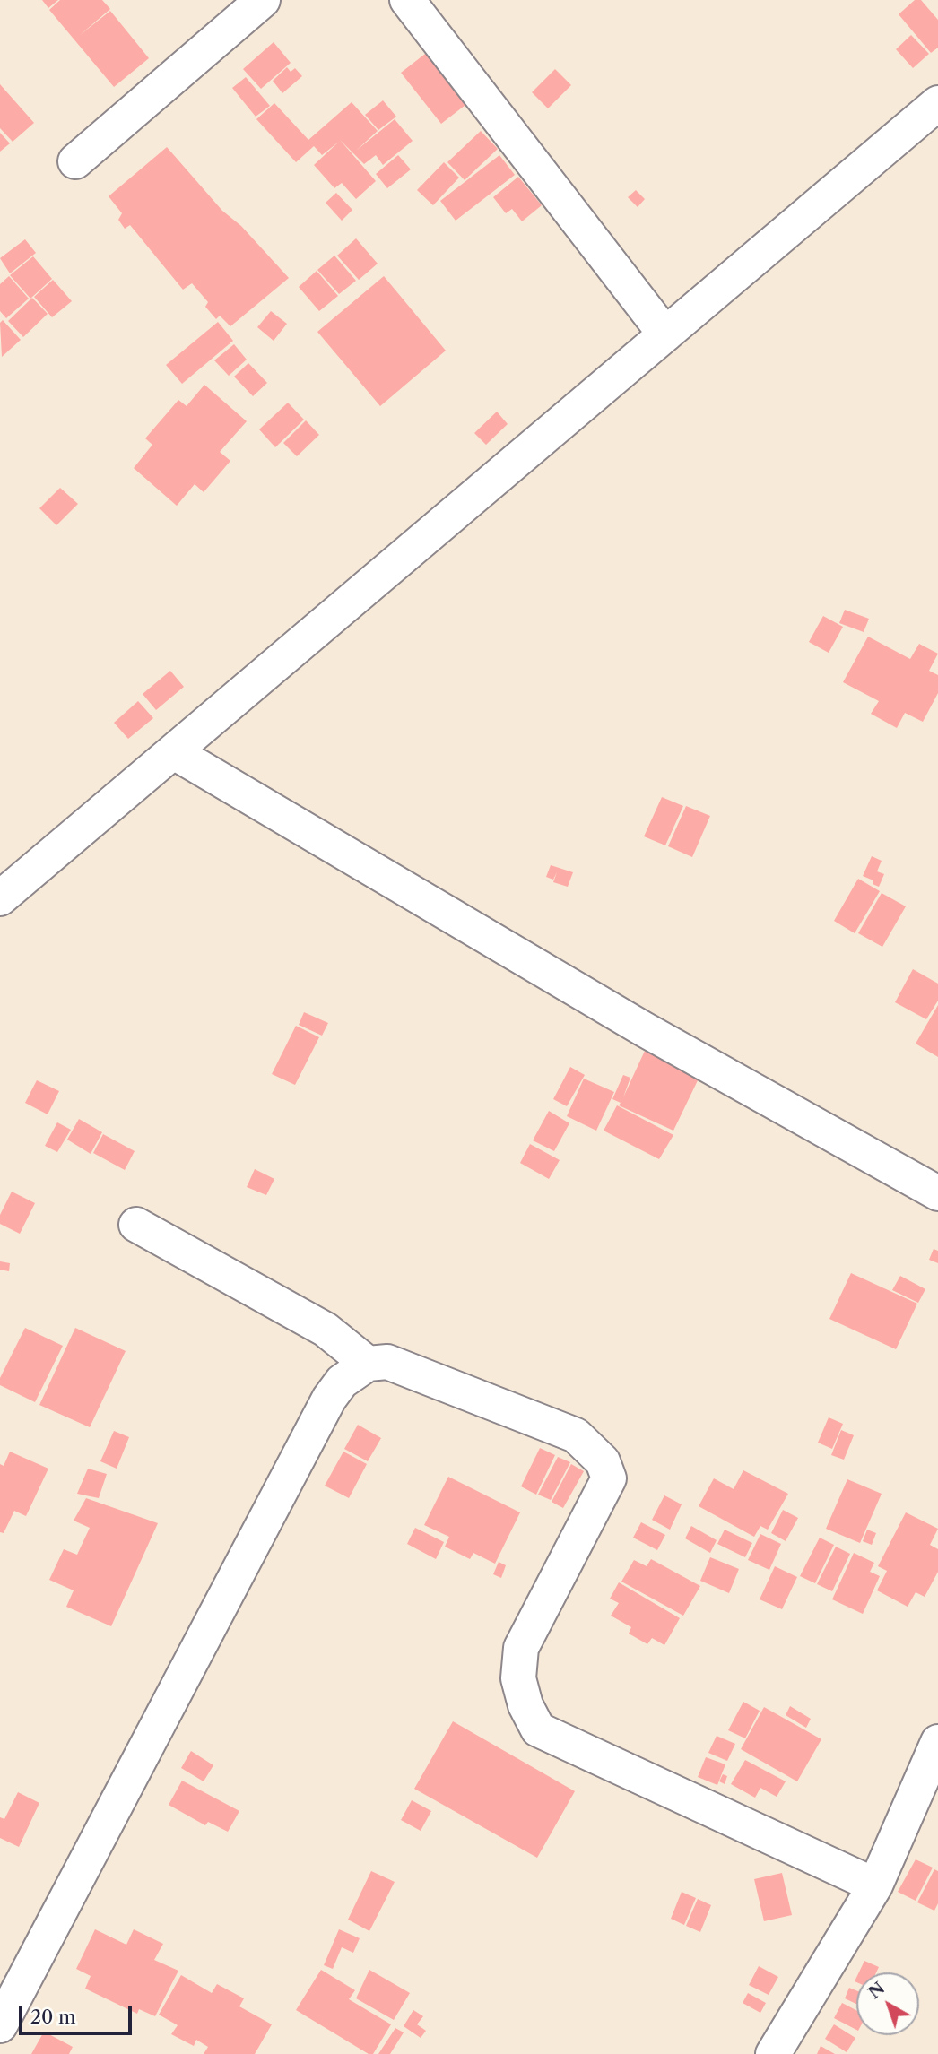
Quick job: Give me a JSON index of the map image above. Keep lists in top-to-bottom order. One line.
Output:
{"scale_bar":"20 m","north":"top left"}
